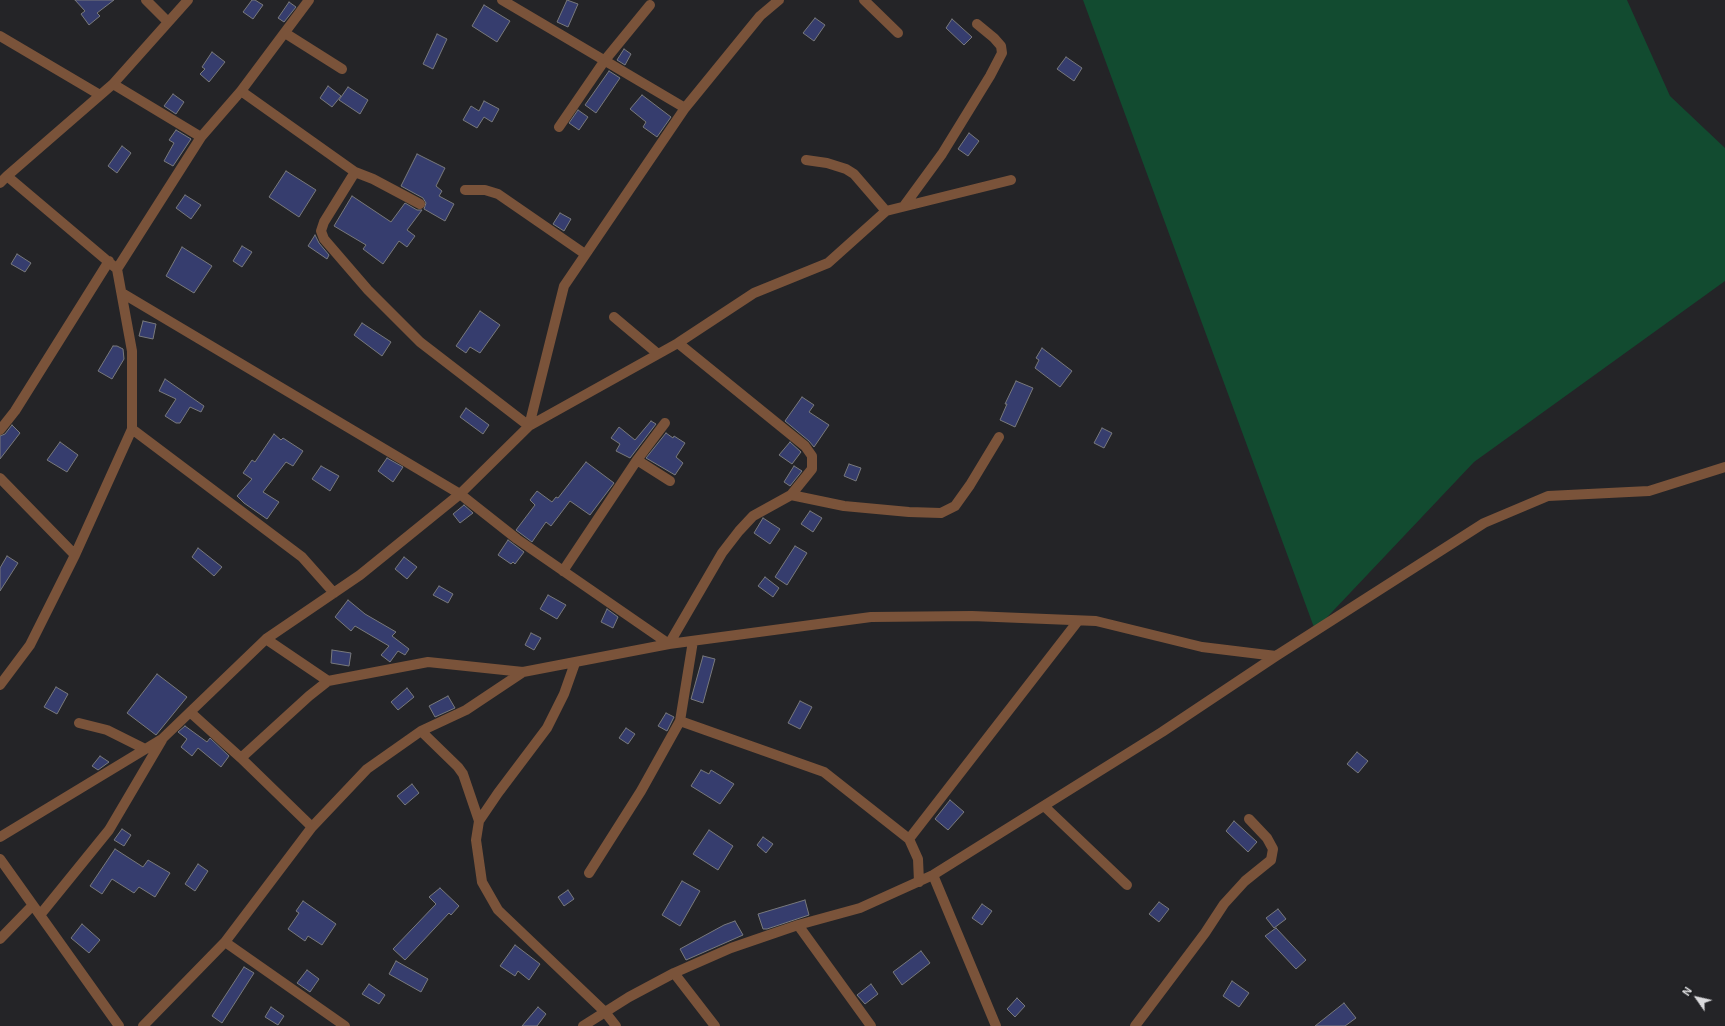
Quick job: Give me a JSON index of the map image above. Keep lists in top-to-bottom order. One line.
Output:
{"north":"top left"}
